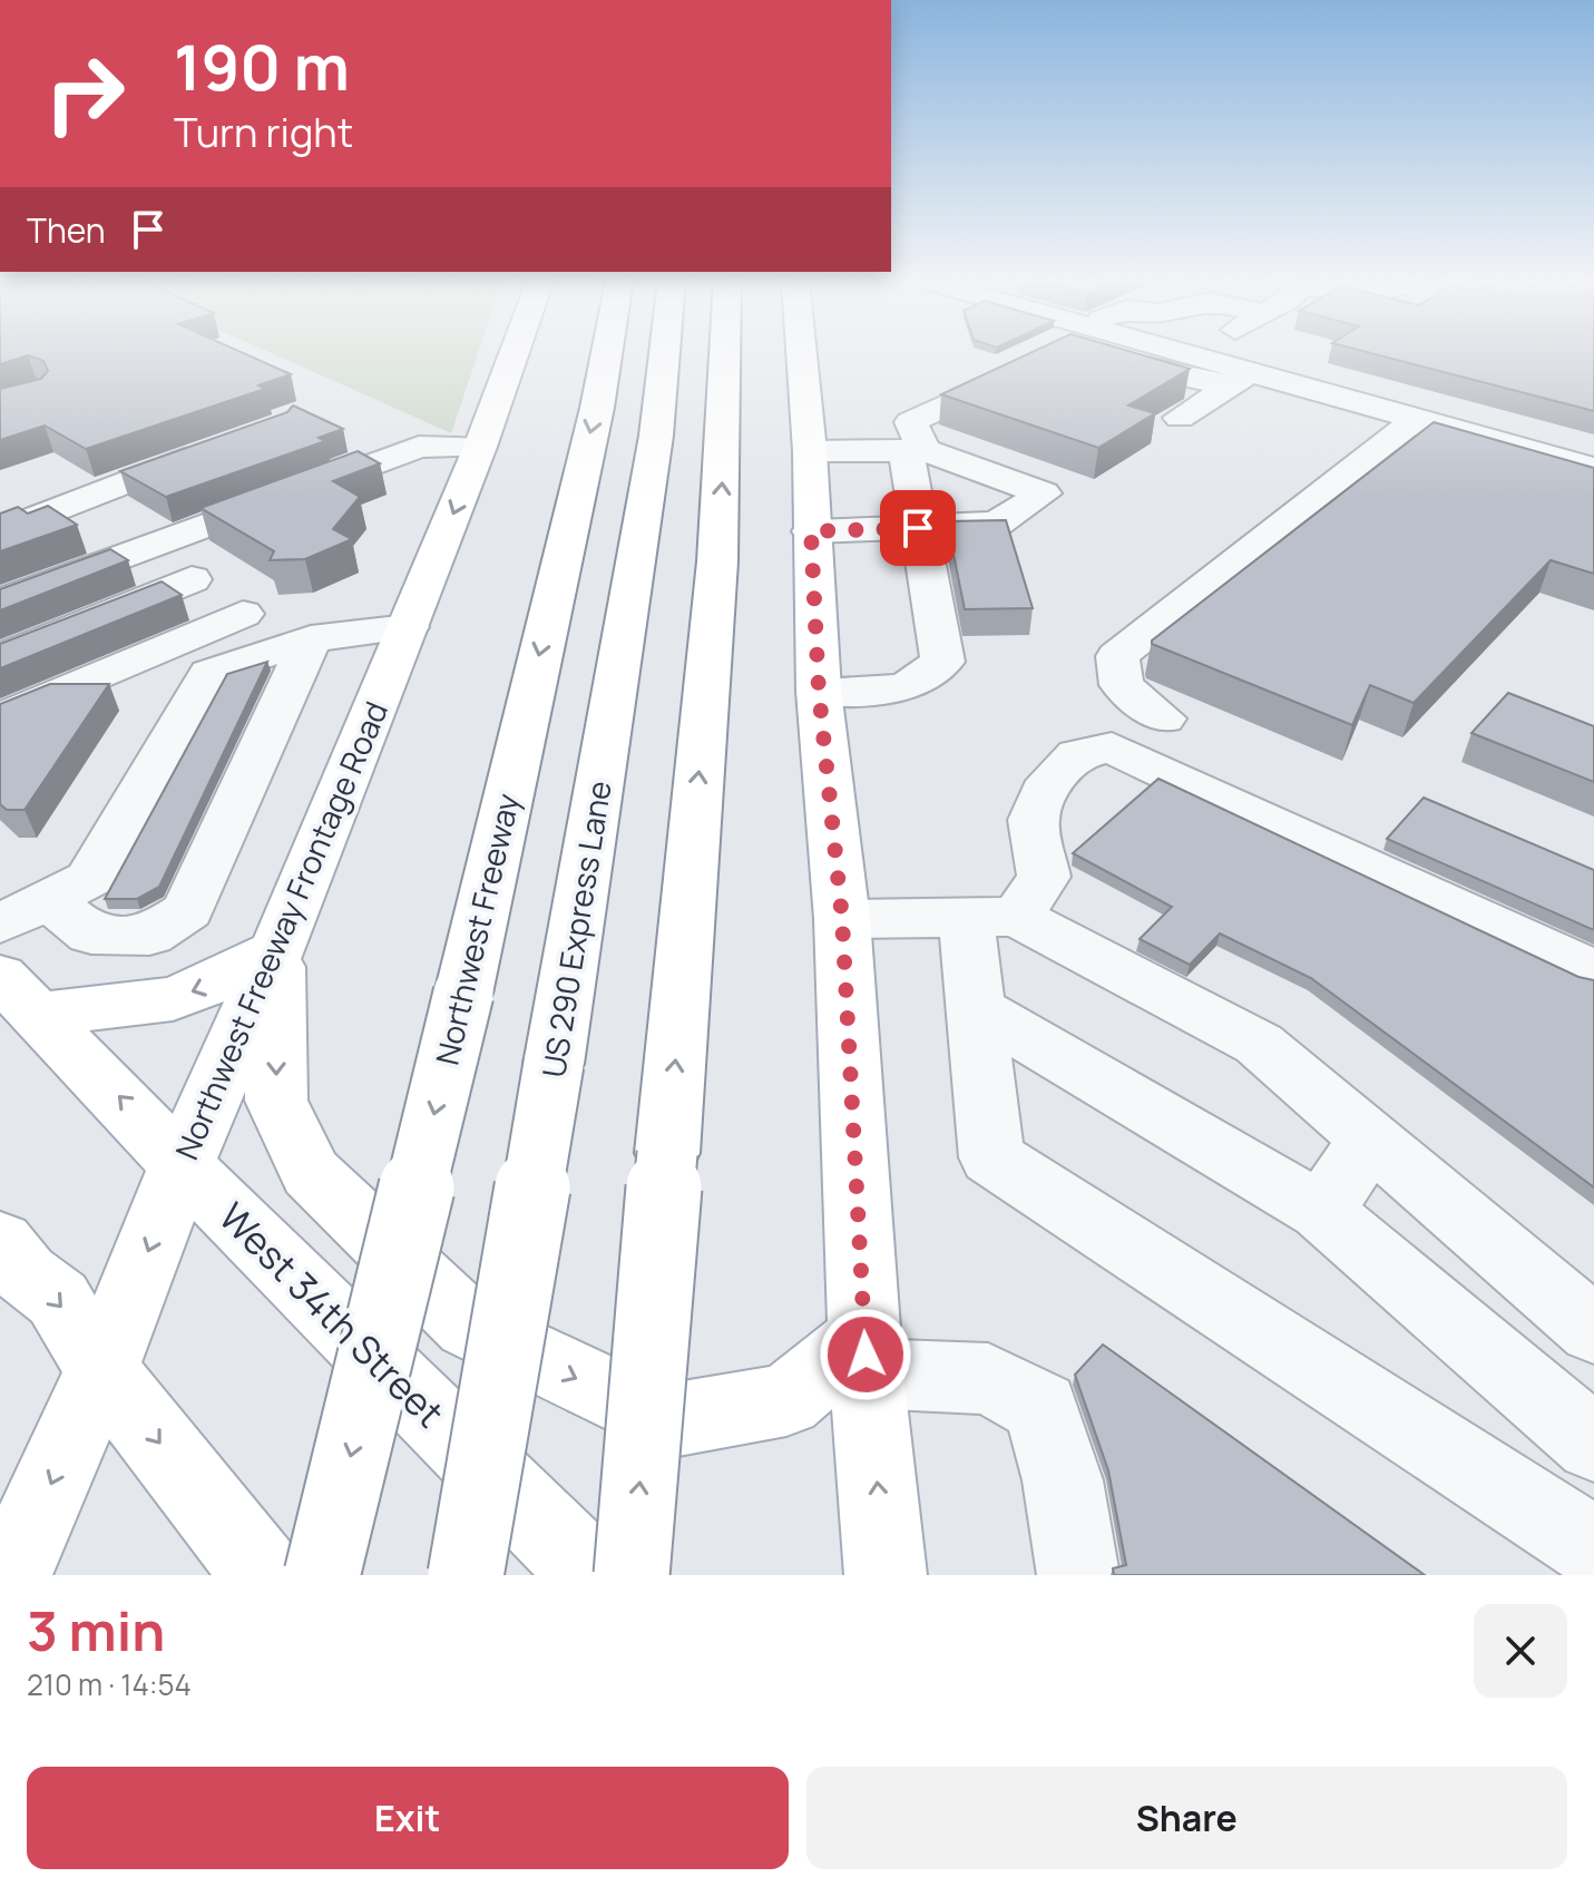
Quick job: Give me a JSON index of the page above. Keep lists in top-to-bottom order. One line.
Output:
{"streets":{"main road":["Northwest Freeway","US 290 Express Lane","Northwest Freeway Frontage Road","West 34th Street"]},"crossings":[["Northwest Freeway Frontage Road","West 34th Street"]],"page":{"turn":["190 m","Turn right"],"then":"Then","heading":["3 min","210 m · 14:54"],"buttons":["Exit","Share"]}}
